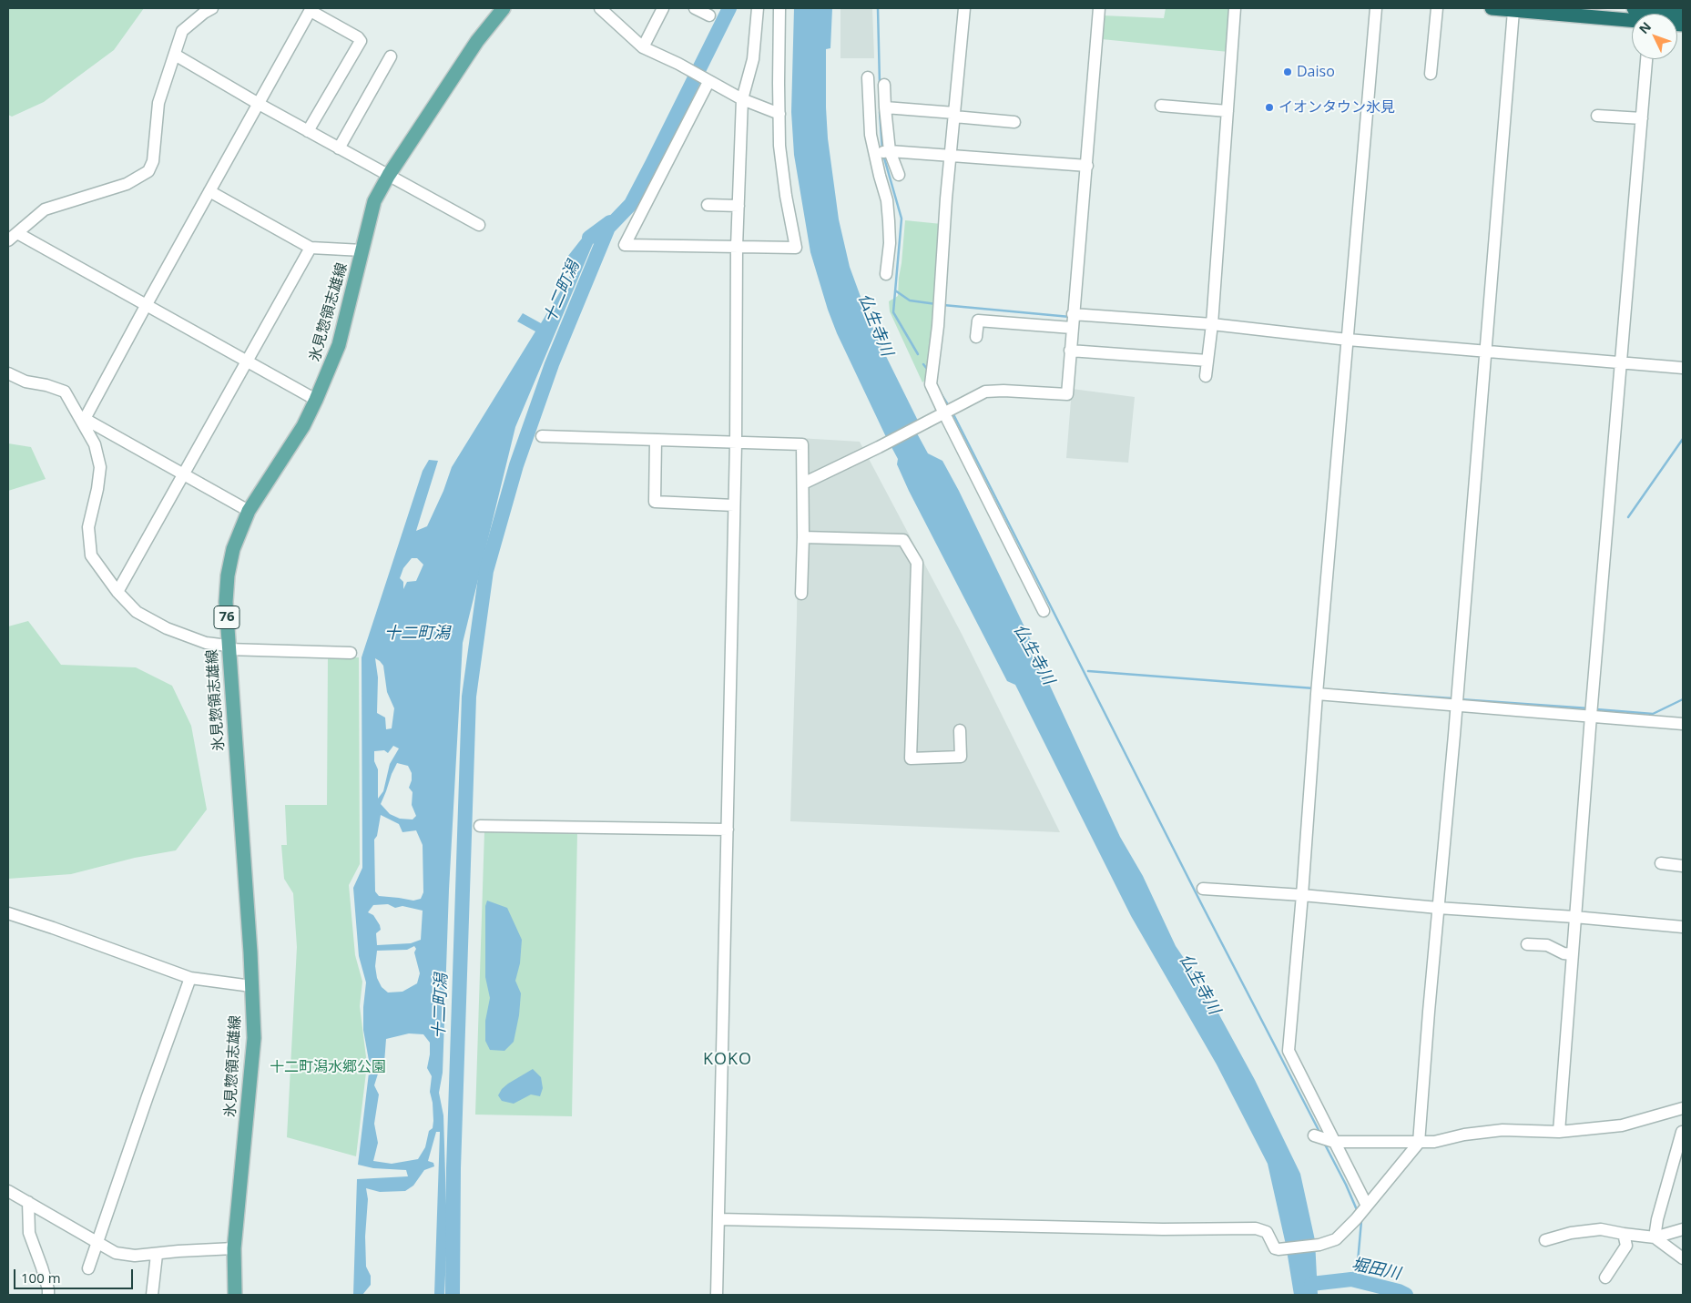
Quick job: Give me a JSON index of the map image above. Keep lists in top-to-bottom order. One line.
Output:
{"streets":{"main road":["氷見惣領志雄線","76"]},"districts":["KOKO"],"water":["十二町潟","仏生寺川","堀田川"],"parks":["十二町潟水郷公園"],"places":["Daiso","イオンタウン氷見"],"scale_bar":"100 m","north":"top left"}
